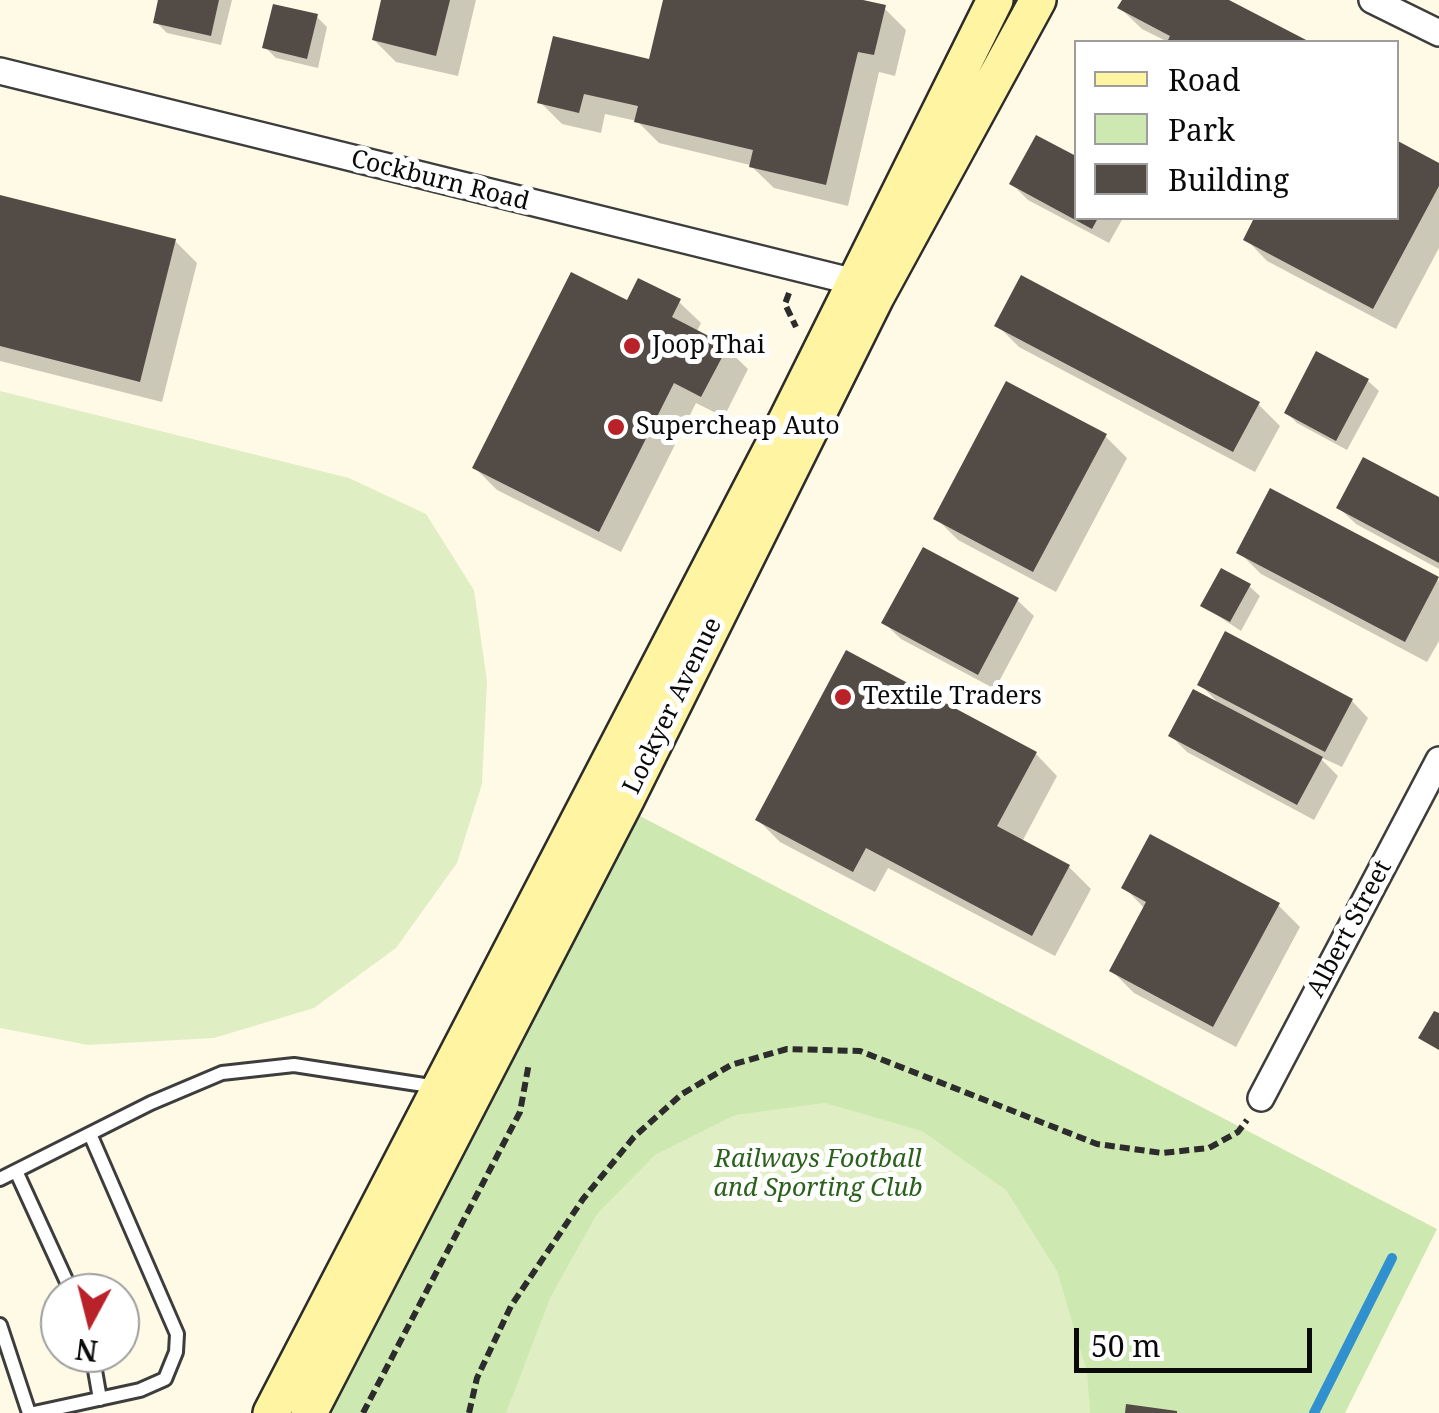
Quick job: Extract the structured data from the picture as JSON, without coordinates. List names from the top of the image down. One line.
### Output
{"streets":{"main road":["Lockyer Avenue"],"street":["Cockburn Road","Albert Street"]},"crossings":[["Cockburn Road","Lockyer Avenue"]],"parks":["Railways Football and Sporting Club"],"places":["Joop Thai","Supercheap Auto","Textile Traders"],"legend":["Road","Park","Building"],"scale_bar":"50 m","north":"bottom"}
